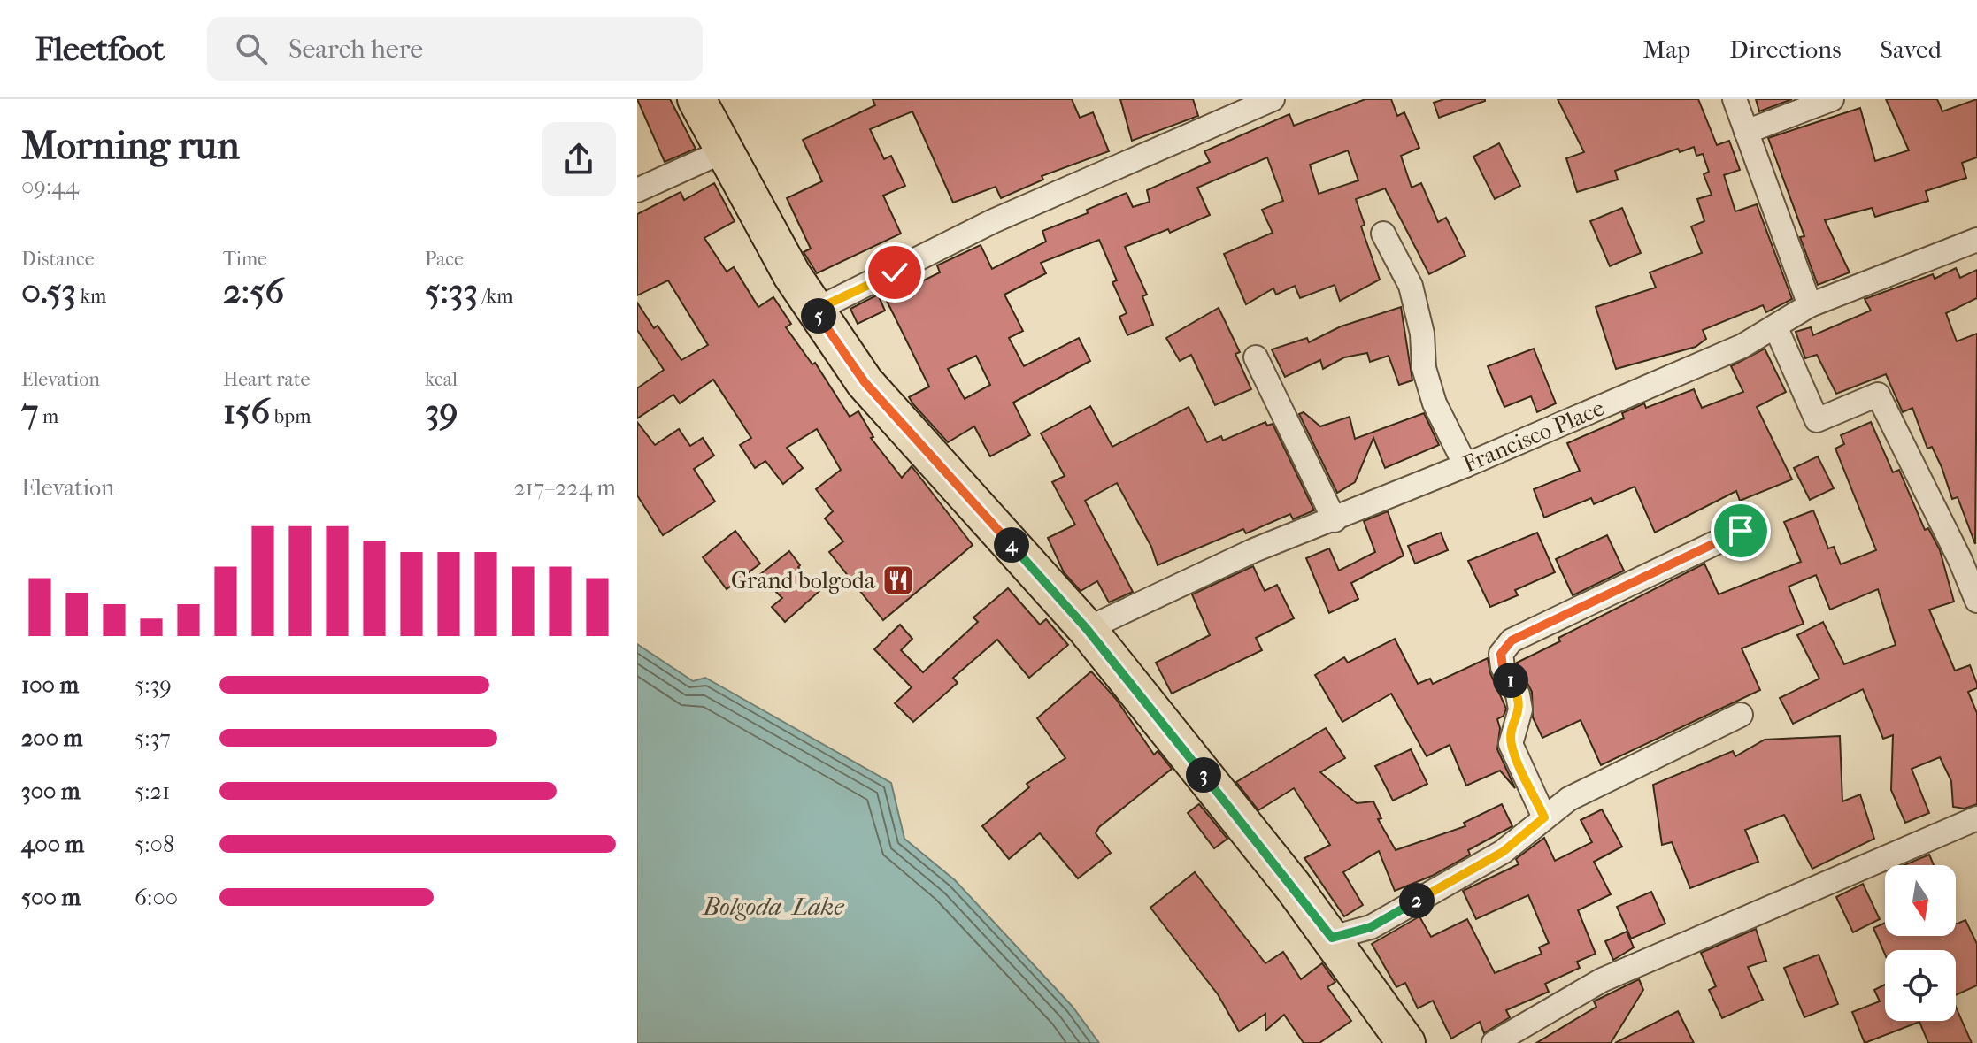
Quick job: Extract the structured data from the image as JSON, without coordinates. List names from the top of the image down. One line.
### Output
{"streets":{"street":["Francisco Place"]},"water":["Bolgoda_Lake"],"places":{"restaurant":["Grand bolgoda"]},"north":"bottom","page":{"header":"Fleetfoot","search":"Search here","nav":["Map","Directions","Saved"],"heading":["Morning run","09:44"],"stats":[["Distance","0.53 km"],["Time","2:56"],["Pace","5:33 /km"],["Elevation","7 m"],["Heart rate","156 bpm"],["kcal","39"]],"pins":["5","4","1","3","2"],"chart":["Elevation","217–224 m"],"list":[{"name":"100 m","note":"5:39"},{"name":"200 m","note":"5:37"},{"name":"300 m","note":"5:21"},{"name":"400 m","note":"5:08"},{"name":"500 m","note":"6:00"}]}}
